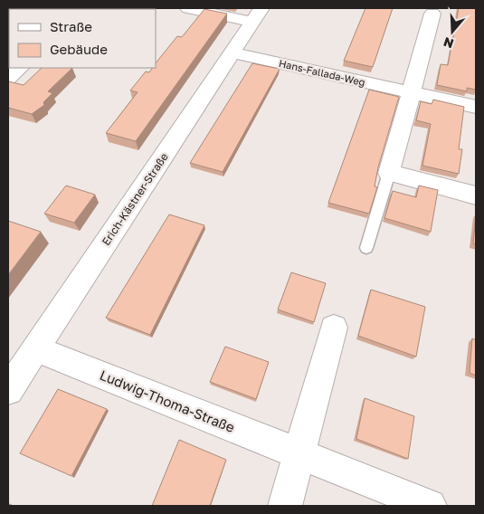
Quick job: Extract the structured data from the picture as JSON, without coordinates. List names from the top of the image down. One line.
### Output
{"streets":{"street":["Hans-Fallada-Weg","Erich-Kästner-Straße","Ludwig-Thoma-Straße"]},"crossings":[["Hans-Fallada-Weg","Erich-Kästner-Straße"],["Erich-Kästner-Straße","Ludwig-Thoma-Straße"]],"legend":["Straße","Gebäude"],"north":"bottom"}
